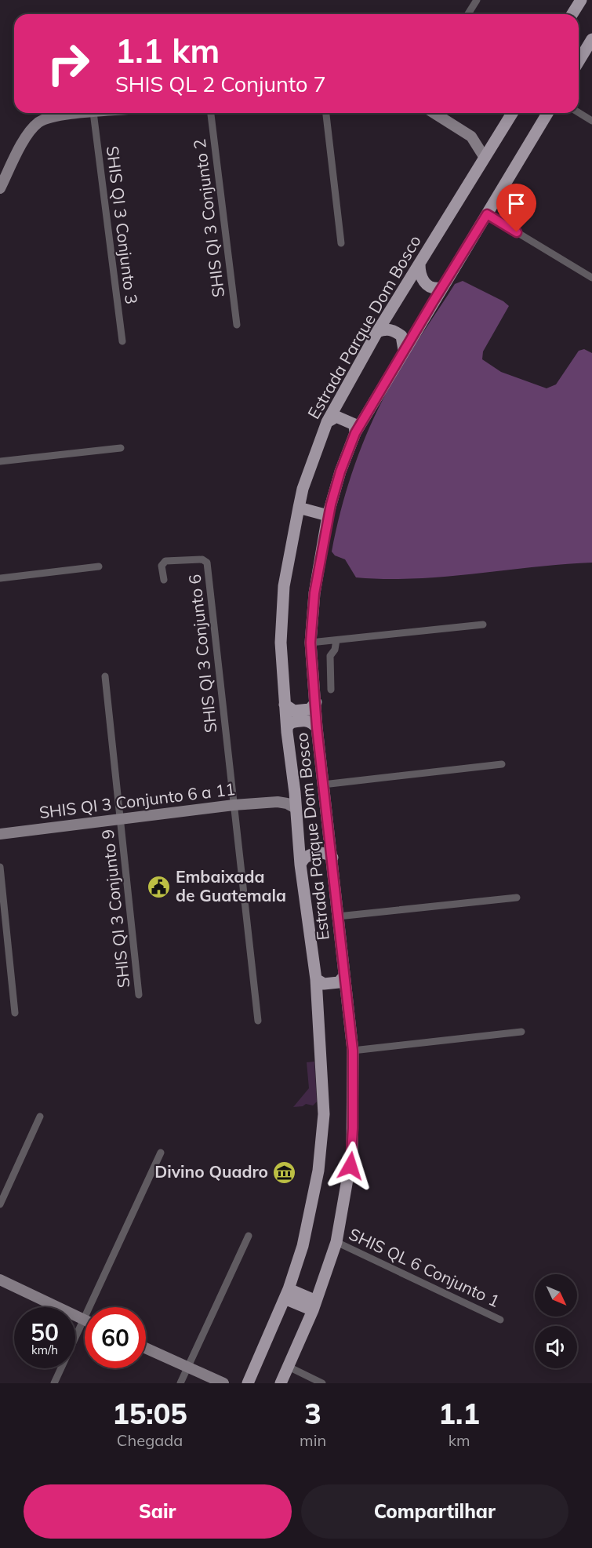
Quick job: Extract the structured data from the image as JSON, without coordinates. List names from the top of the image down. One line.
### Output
{"streets":{"main road":["Estrada Parque Dom Bosco"],"street":["SHIS QI 3 Conjunto 2","SHIS QI 3 Conjunto 3","SHIS QI 3 Conjunto 6","SHIS QI 3 Conjunto 6 a 11","SHIS QI 3 Conjunto 9","SHIS QL 6 Conjunto 1"]},"crossings":[["Estrada Parque Dom Bosco","SHIS QI 3 Conjunto 6 a 11"],["Estrada Parque Dom Bosco","SHIS QL 6 Conjunto 1"],["SHIS QI 3 Conjunto 6","SHIS QI 3 Conjunto 6 a 11"],["SHIS QI 3 Conjunto 6 a 11","SHIS QI 3 Conjunto 9"]],"places":{"public building":["Embaixada de Guatemala"],"museum":["Divino Quadro"]},"north":"bottom right","page":{"turn":["1.1 km","SHIS QL 2 Conjunto 7"],"speed":"50 km/h","limit":"60","eta":["15:05","Chegada","3","min","1.1","km"],"buttons":["Sair","Compartilhar"]}}
